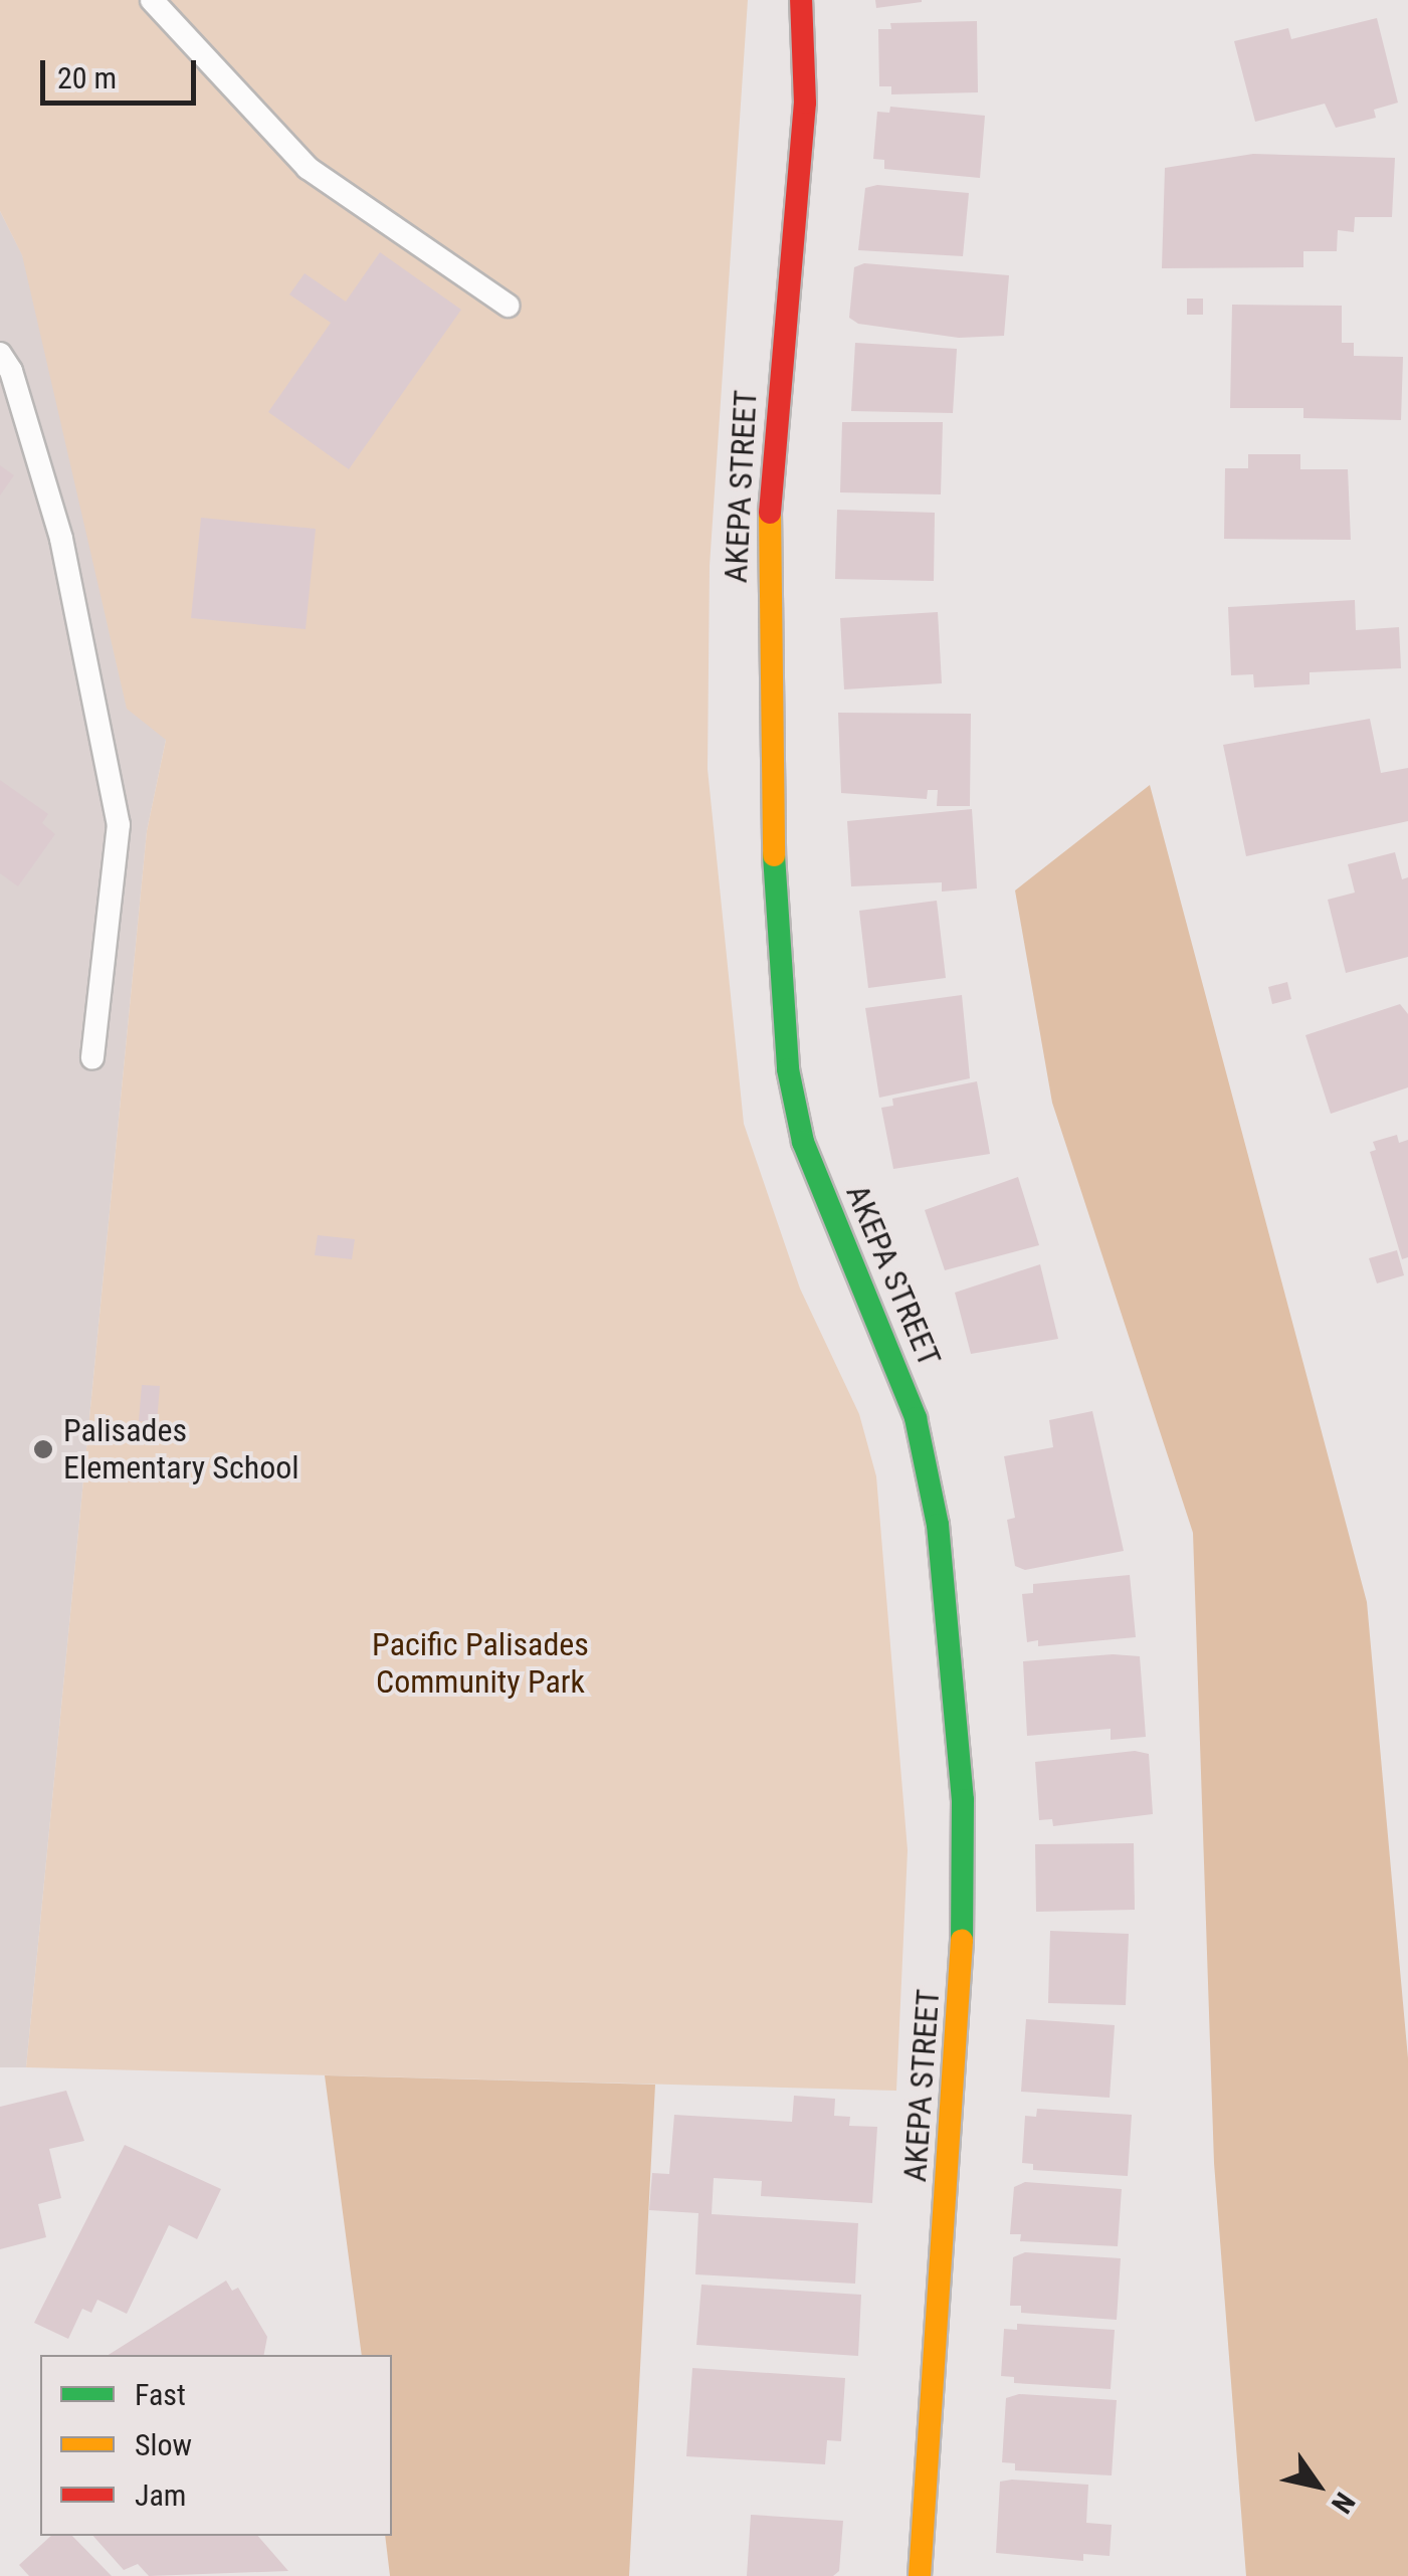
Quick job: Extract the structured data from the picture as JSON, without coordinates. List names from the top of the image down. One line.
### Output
{"streets":{"street":["AKEPA STREET"]},"parks":["Pacific Palisades Community Park"],"places":["Palisades Elementary School"],"legend":["Fast","Slow","Jam"],"scale_bar":"20 m","north":"bottom right"}
